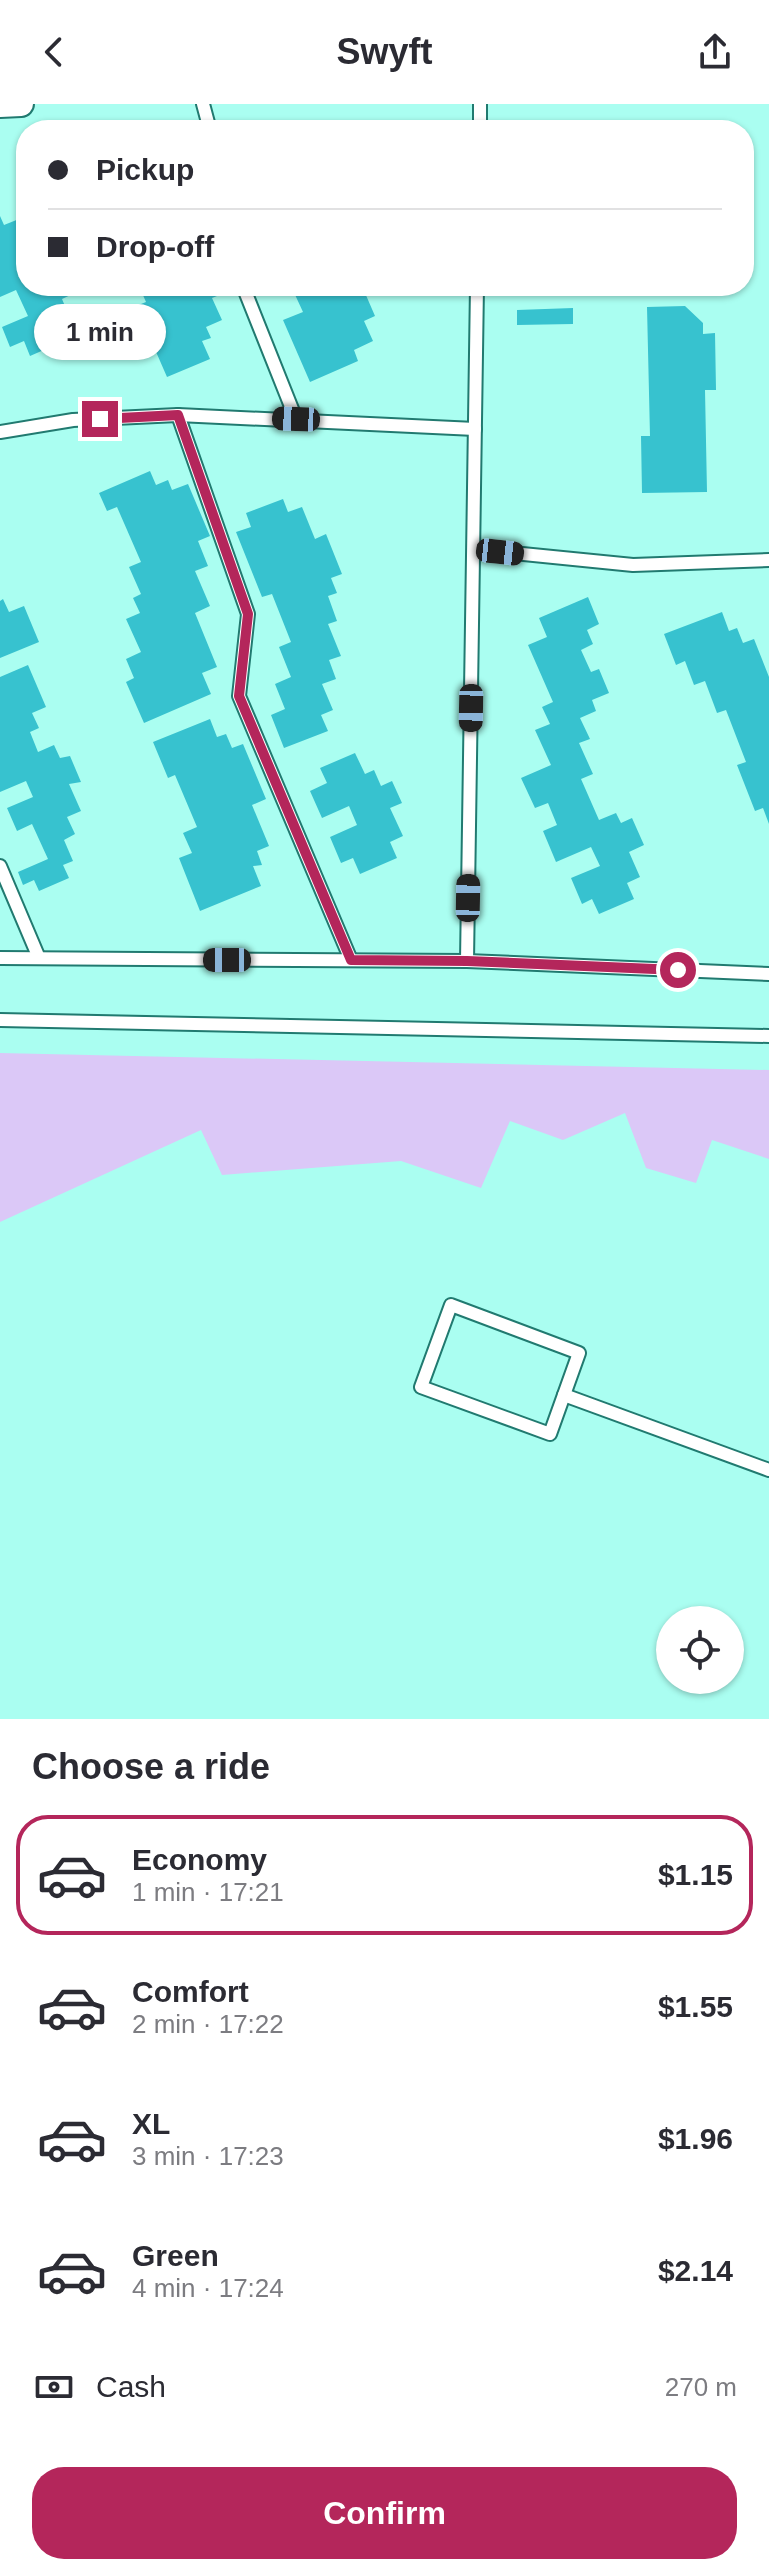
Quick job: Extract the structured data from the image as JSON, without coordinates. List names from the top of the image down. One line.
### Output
{"page":{"header":"Swyft","banner":["Pickup","Drop-off"],"bubble":"1 min","heading":"Choose a ride","list":[{"name":"Economy","note":"1 min · 17:21","value":"$1.15"},{"name":"Comfort","note":"2 min · 17:22","value":"$1.55"},{"name":"XL","note":"3 min · 17:23","value":"$1.96"},{"name":"Green","note":"4 min · 17:24","value":"$2.14"}],"pay":["Cash","270 m"],"buttons":"Confirm"}}
